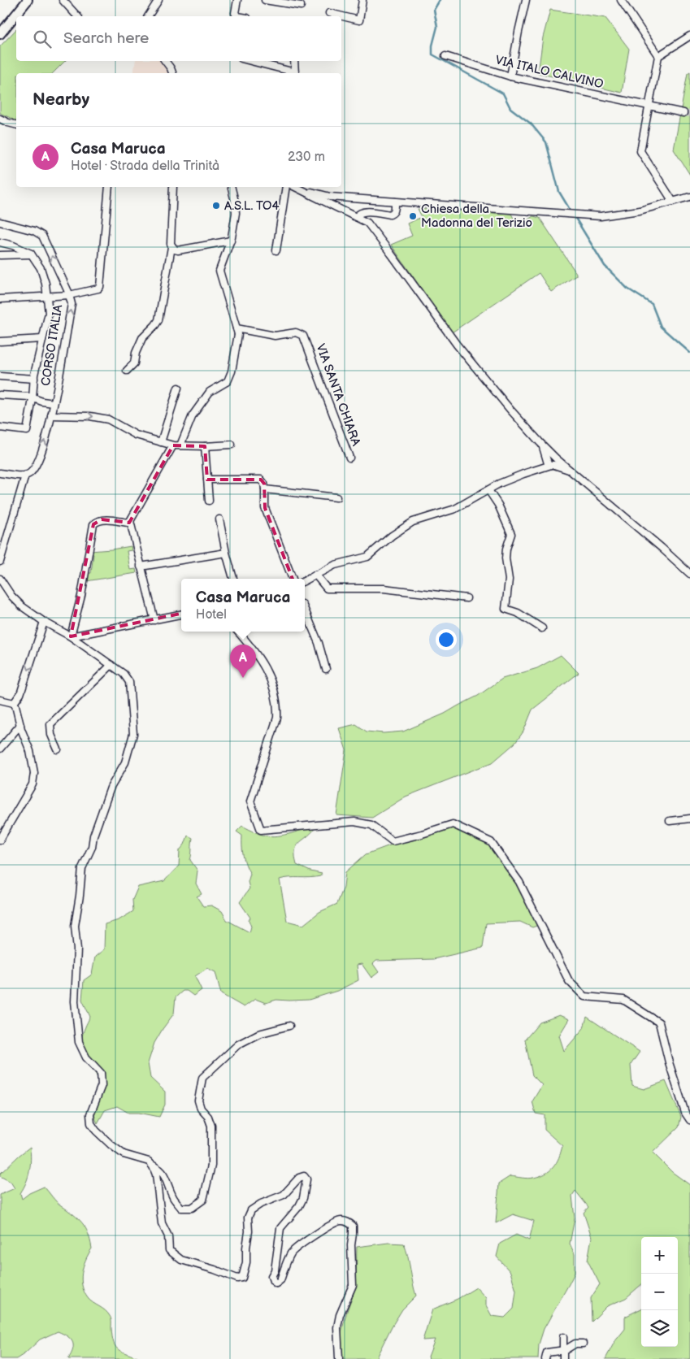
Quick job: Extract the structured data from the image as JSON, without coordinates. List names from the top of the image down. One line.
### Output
{"streets":{"street":["VIA ITALO CALVINO","CORSO ITALIA","VIA SANTA CHIARA"]},"places":["A.S.L. TO4","Chiesa della Madonna del Terizio"],"page":{"search":"Search here","heading":"Nearby","list":[{"mark":"A","name":"Casa Maruca","note":"Hotel · Strada della Trinità","value":"230 m"}],"popup":["Casa Maruca","Hotel"],"pins":"A","map_buttons":["+","−"]}}
